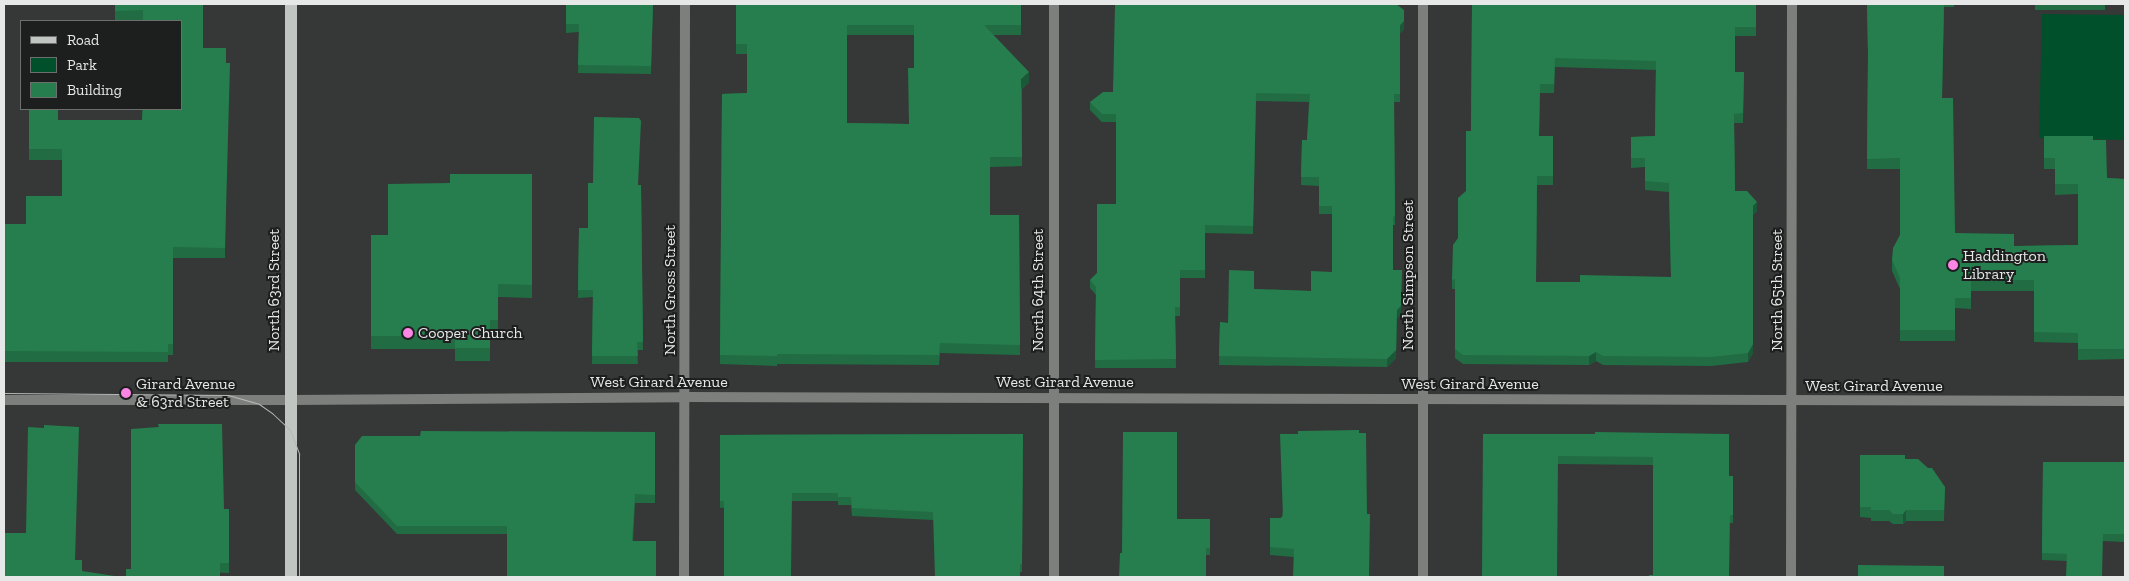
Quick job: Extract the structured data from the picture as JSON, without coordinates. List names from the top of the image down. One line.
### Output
{"streets":{"main road":["North 63rd Street"],"street":["North Simpson Street","North Gross Street","North 64th Street","North 65th Street","West Girard Avenue"]},"crossings":[["North Simpson Street","West Girard Avenue"],["North 63rd Street","West Girard Avenue"],["North Gross Street","West Girard Avenue"],["North 64th Street","West Girard Avenue"],["North 65th Street","West Girard Avenue"]],"places":["Haddington Library","Cooper Church","Girard Avenue & 63rd Street"],"legend":["Road","Park","Building"]}
